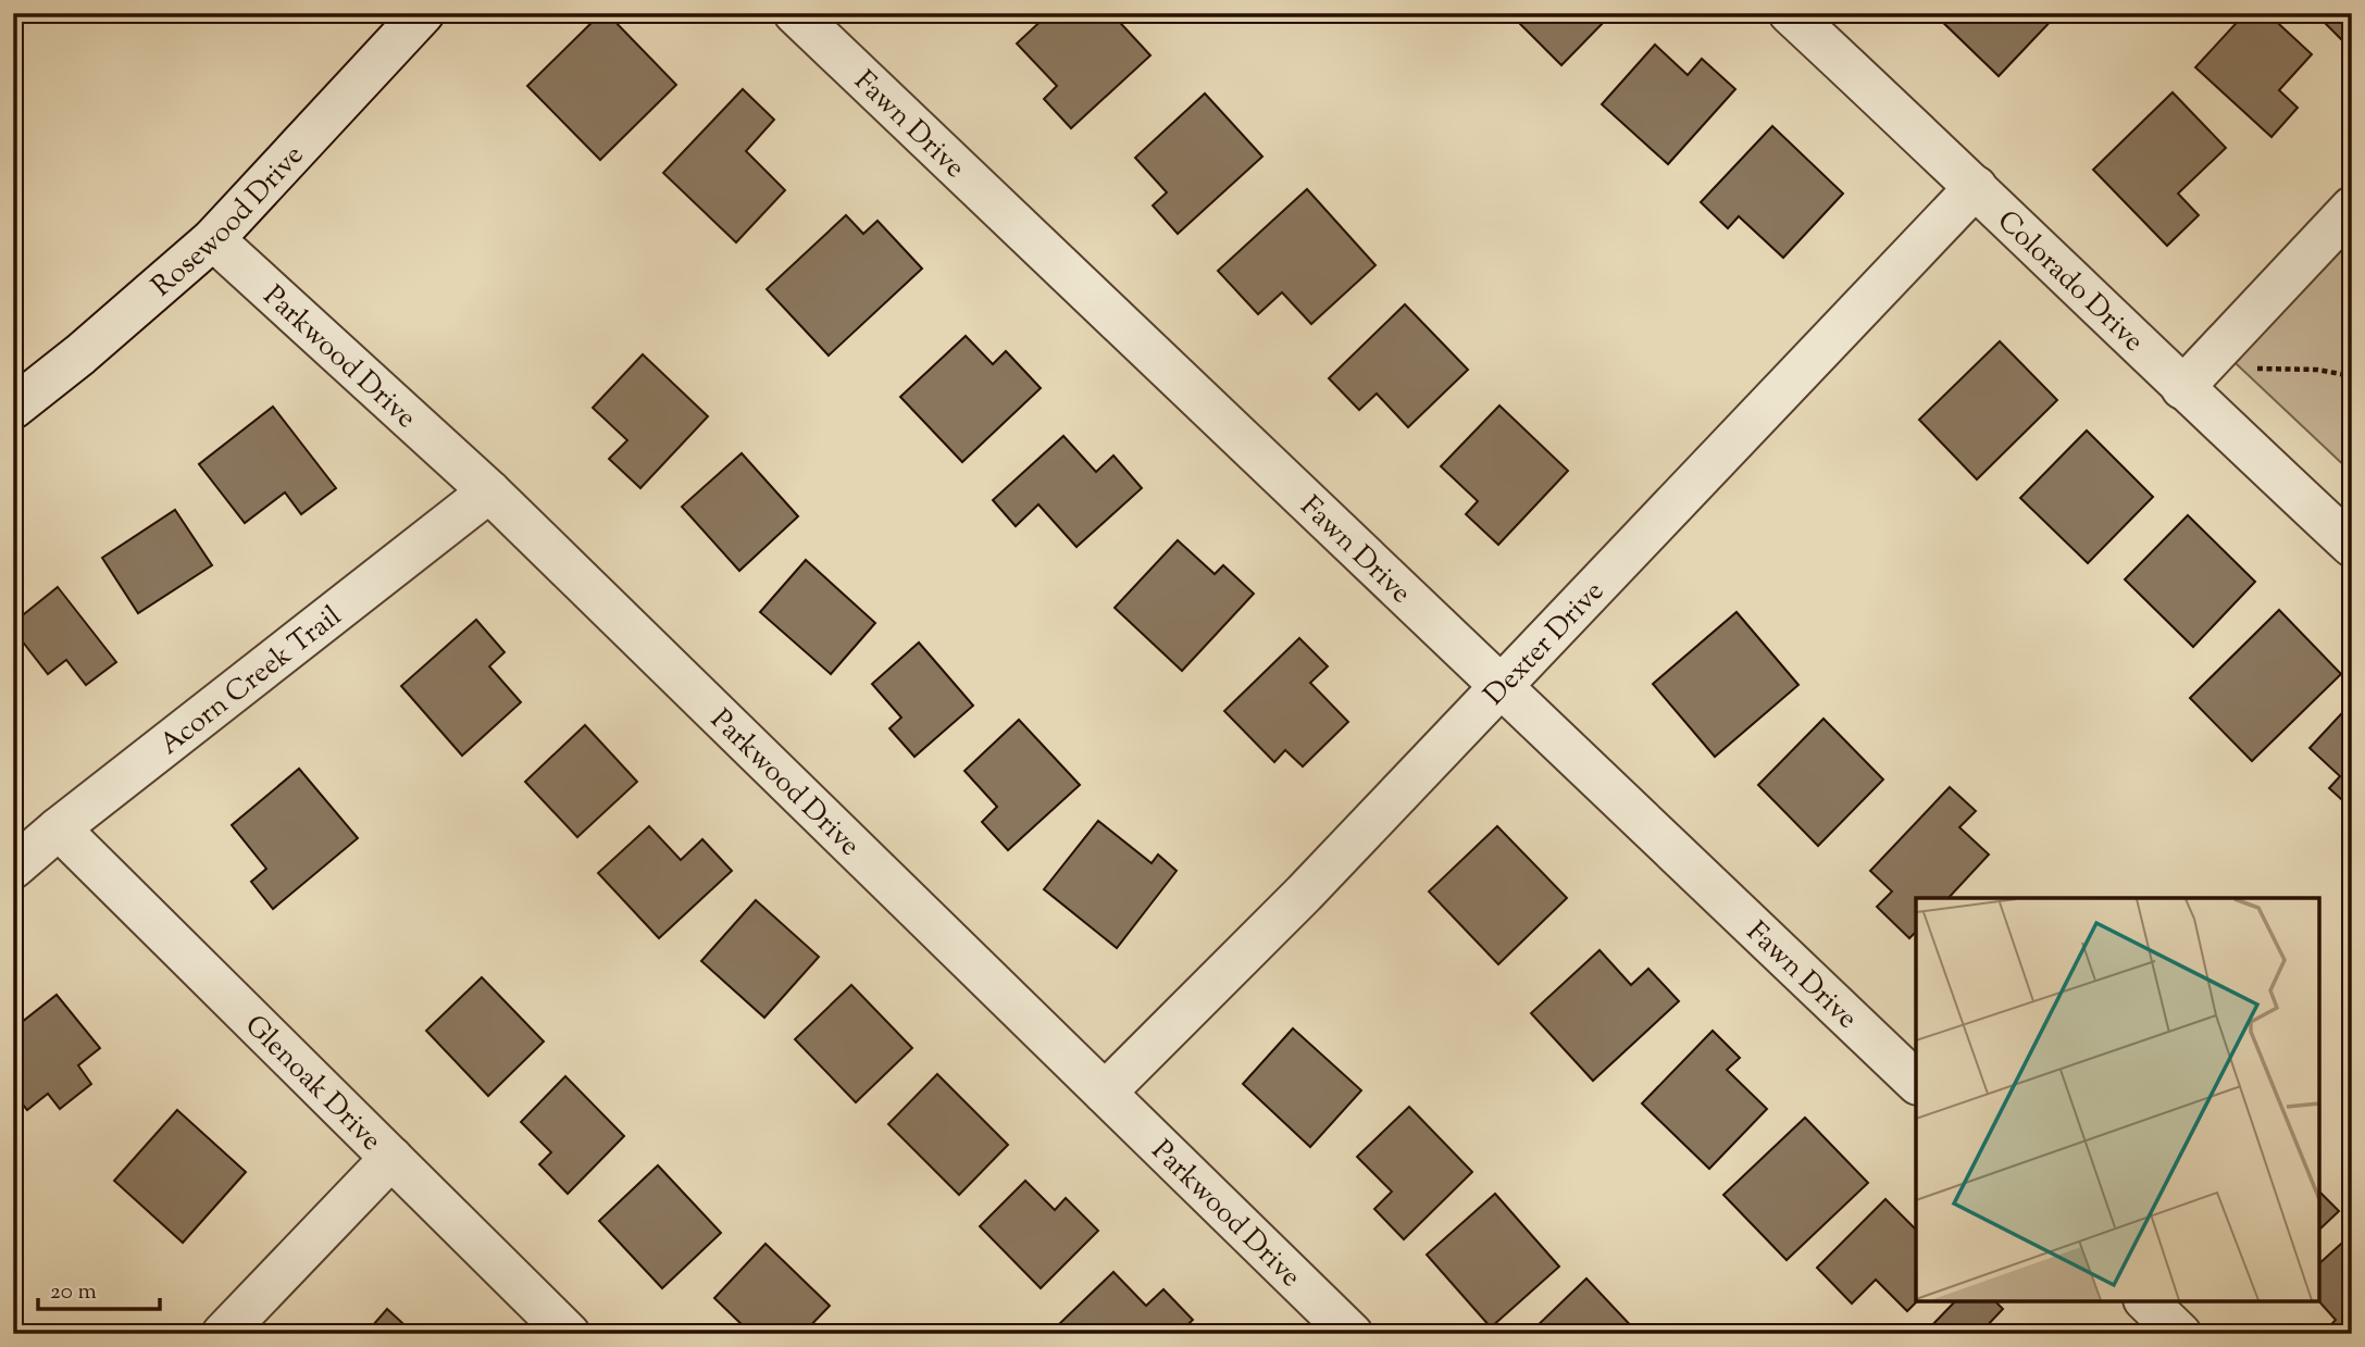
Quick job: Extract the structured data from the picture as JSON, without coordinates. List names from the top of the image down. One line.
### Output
{"streets":{"street":["Fawn Drive","Rosewood Drive","Colorado Drive","Parkwood Drive","Dexter Drive","Acorn Creek Trail","Glenoak Drive"]},"crossings":[["Fawn Drive","Dexter Drive"],["Rosewood Drive","Parkwood Drive"],["Colorado Drive","Dexter Drive"],["Parkwood Drive","Dexter Drive"],["Parkwood Drive","Acorn Creek Trail"],["Acorn Creek Trail","Glenoak Drive"]],"scale_bar":"20 m"}
